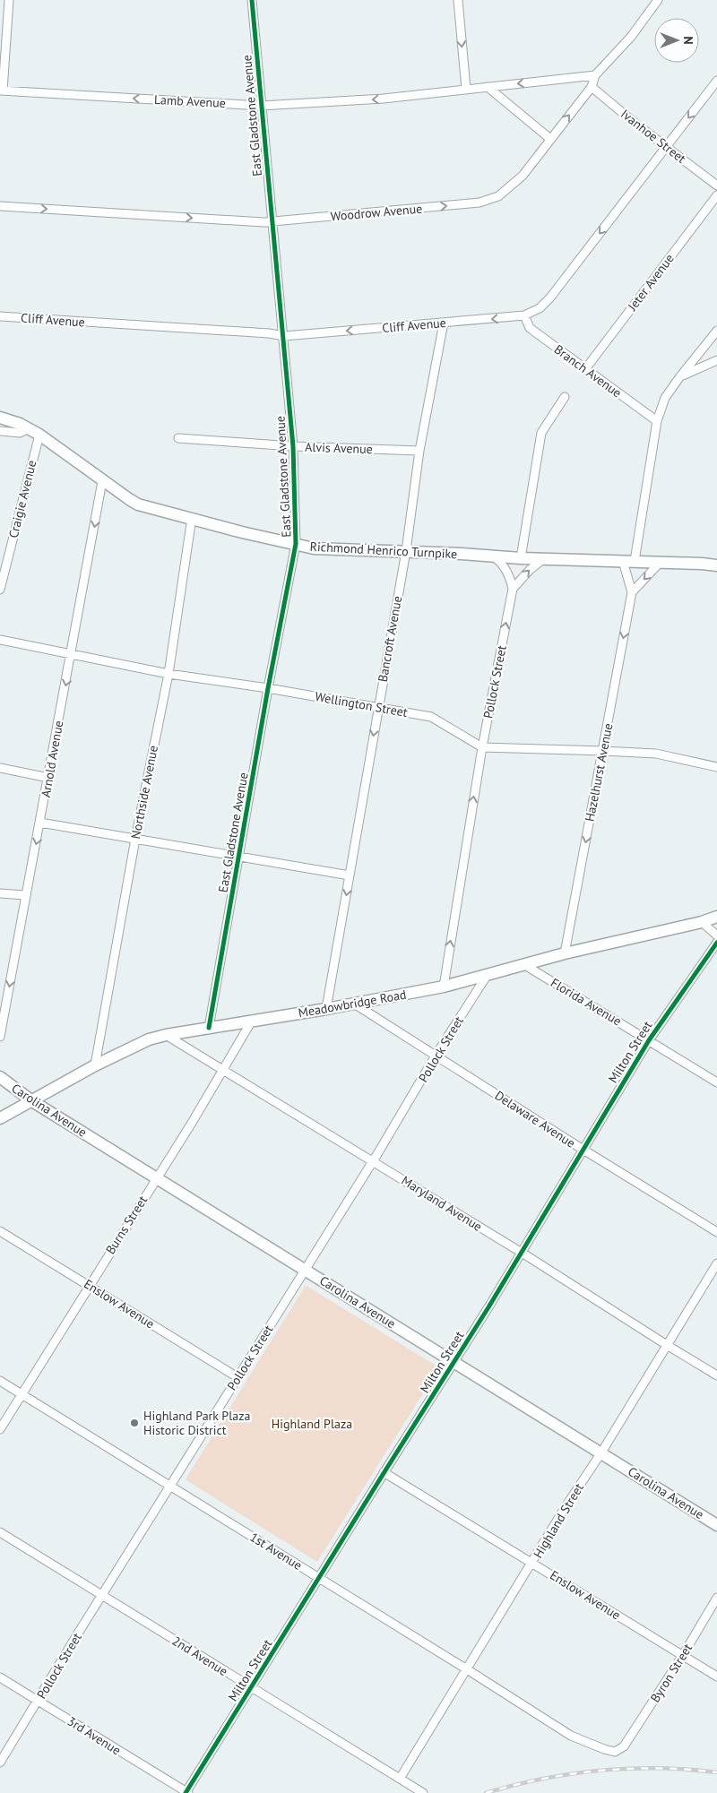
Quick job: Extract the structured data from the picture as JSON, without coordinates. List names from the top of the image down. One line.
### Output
{"streets":{"street":["Lamb Avenue","East Gladstone Avenue","Ivanhoe Street","Woodrow Avenue","Jeter Avenue","Cliff Avenue","Branch Avenue","Alvis Avenue","Craigie Avenue","Richmond Henrico Turnpike","Bancroft Avenue","Pollock Street","Wellington Street","Arnold Avenue","Hazelhurst Avenue","Northside Avenue","Florida Avenue","Meadowbridge Road","Milton Street","Carolina Avenue","Delaware Avenue","Maryland Avenue","Burns Street","Enslow Avenue","Highland Street","1st Avenue","2nd Avenue","Byron Street","3rd Avenue"]},"crossings":[["Lamb Avenue","East Gladstone Avenue"],["Lamb Avenue","Woodrow Avenue"],["East Gladstone Avenue","Woodrow Avenue"],["East Gladstone Avenue","Cliff Avenue"],["East Gladstone Avenue","Alvis Avenue"],["East Gladstone Avenue","Richmond Henrico Turnpike"],["East Gladstone Avenue","Wellington Street"],["East Gladstone Avenue","Meadowbridge Road"],["Ivanhoe Street","Woodrow Avenue"],["Ivanhoe Street","Cliff Avenue"],["Jeter Avenue","Branch Avenue"],["Cliff Avenue","Branch Avenue"],["Cliff Avenue","Bancroft Avenue"],["Branch Avenue","Hazelhurst Avenue"],["Alvis Avenue","Bancroft Avenue"],["Craigie Avenue","Richmond Henrico Turnpike"],["Richmond Henrico Turnpike","Bancroft Avenue"],["Richmond Henrico Turnpike","Pollock Street"],["Richmond Henrico Turnpike","Arnold Avenue"],["Richmond Henrico Turnpike","Hazelhurst Avenue"],["Richmond Henrico Turnpike","Northside Avenue"],["Bancroft Avenue","Wellington Street"],["Bancroft Avenue","Meadowbridge Road"],["Pollock Street","Wellington Street"],["Pollock Street","Meadowbridge Road"],["Pollock Street","Carolina Avenue"],["Pollock Street","Delaware Avenue"],["Pollock Street","Maryland Avenue"],["Pollock Street","Enslow Avenue"],["Pollock Street","1st Avenue"],["Pollock Street","2nd Avenue"],["Pollock Street","3rd Avenue"],["Wellington Street","Arnold Avenue"],["Wellington Street","Hazelhurst Avenue"],["Wellington Street","Northside Avenue"],["Hazelhurst Avenue","Meadowbridge Road"],["Northside Avenue","Meadowbridge Road"],["Florida Avenue","Meadowbridge Road"],["Florida Avenue","Milton Street"],["Meadowbridge Road","Carolina Avenue"],["Meadowbridge Road","Delaware Avenue"],["Meadowbridge Road","Maryland Avenue"],["Meadowbridge Road","Burns Street"],["Milton Street","Carolina Avenue"],["Milton Street","Delaware Avenue"],["Milton Street","Maryland Avenue"],["Milton Street","Enslow Avenue"],["Milton Street","1st Avenue"],["Milton Street","2nd Avenue"],["Milton Street","3rd Avenue"],["Carolina Avenue","Burns Street"],["Carolina Avenue","Highland Street"],["Maryland Avenue","Burns Street"],["Maryland Avenue","Highland Street"],["Burns Street","Enslow Avenue"],["Burns Street","1st Avenue"],["Enslow Avenue","Highland Street"],["Enslow Avenue","Byron Street"],["Highland Street","1st Avenue"],["Highland Street","2nd Avenue"],["1st Avenue","Byron Street"]],"one_way":["Lamb Avenue","Woodrow Avenue","Cliff Avenue","Bancroft Avenue","Arnold Avenue","Hazelhurst Avenue"],"parks":["Highland Plaza"],"places":["Highland Park Plaza Historic District"],"north":"right"}
